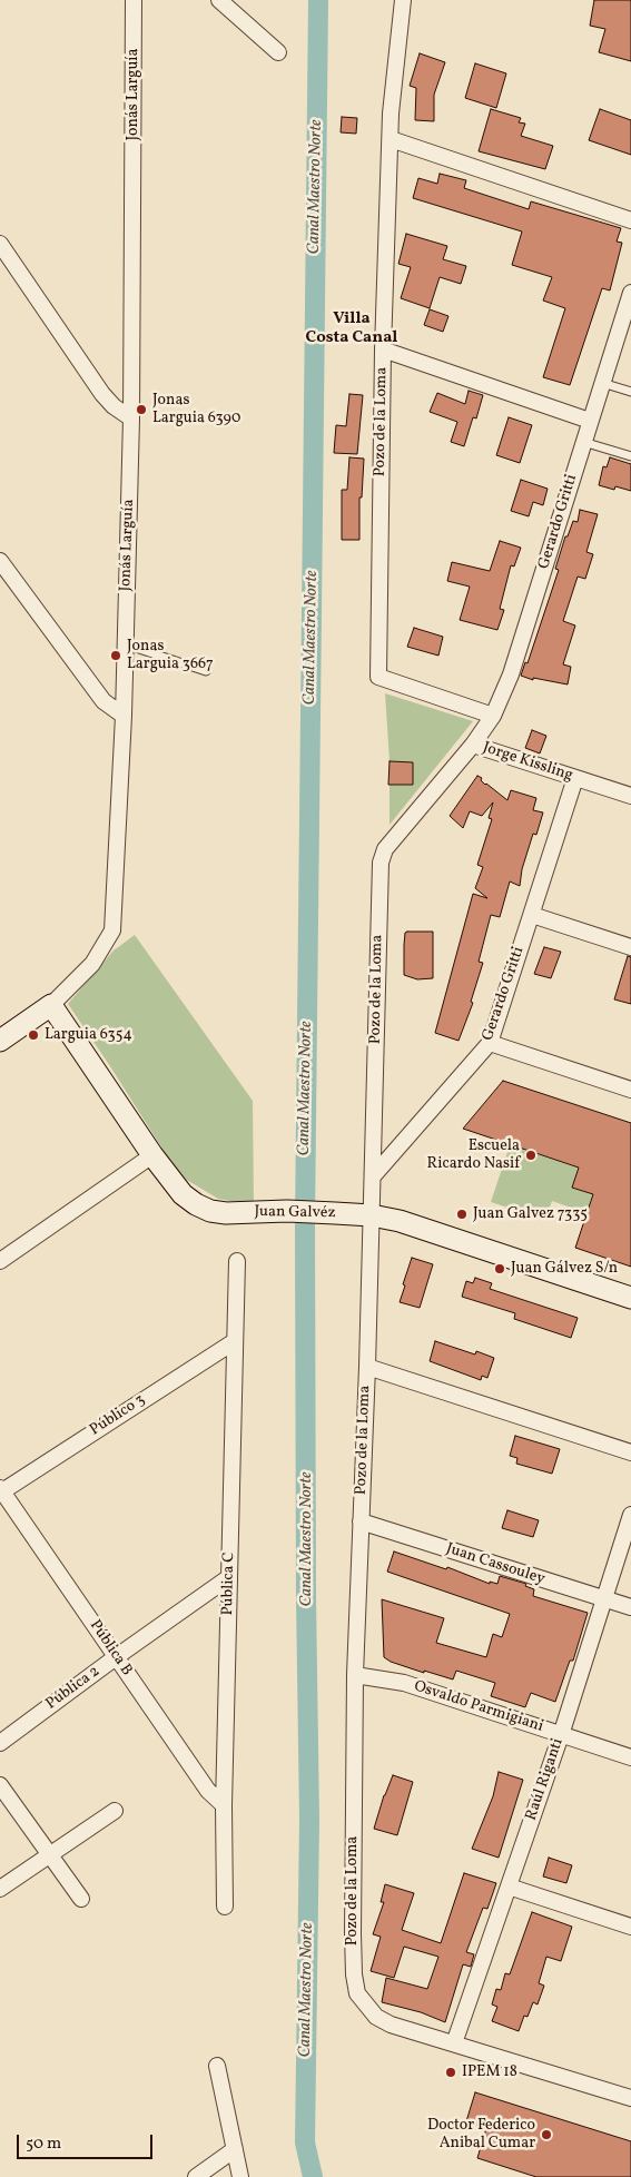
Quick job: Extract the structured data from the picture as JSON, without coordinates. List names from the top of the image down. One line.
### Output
{"streets":{"main road":["Jonás Larguía","Juan Galvéz"],"street":["Pozo de la Loma","Gerardo Gritti","Jorge Kissling","Público 3","Juan Cassouley","Pública C","Pública B","Pública 2","Osvaldo Parmigiani","Raúl Riganti"]},"crossings":[["Jonás Larguía","Juan Galvéz"],["Pozo de la Loma","Gerardo Gritti"],["Pozo de la Loma","Jorge Kissling"],["Pozo de la Loma","Juan Galvéz"],["Pozo de la Loma","Juan Cassouley"],["Pozo de la Loma","Osvaldo Parmigiani"],["Pozo de la Loma","Raúl Riganti"],["Gerardo Gritti","Jorge Kissling"],["Público 3","Pública C"],["Público 3","Pública B"],["Juan Cassouley","Raúl Riganti"],["Pública C","Pública B"],["Pública C","Pública 2"],["Pública B","Pública 2"],["Osvaldo Parmigiani","Raúl Riganti"]],"districts":["Villa Costa Canal"],"water":["Canal Maestro Norte"],"places":["Jonas Larguia 6390","Jonas Larguia 3667","Larguia 6354","Escuela Ricardo Nasif","Juan Galvez 7335","Juan Gálvez S/n","IPEM 18","Doctor Federico Anibal Cumar"],"scale_bar":"50 m"}
